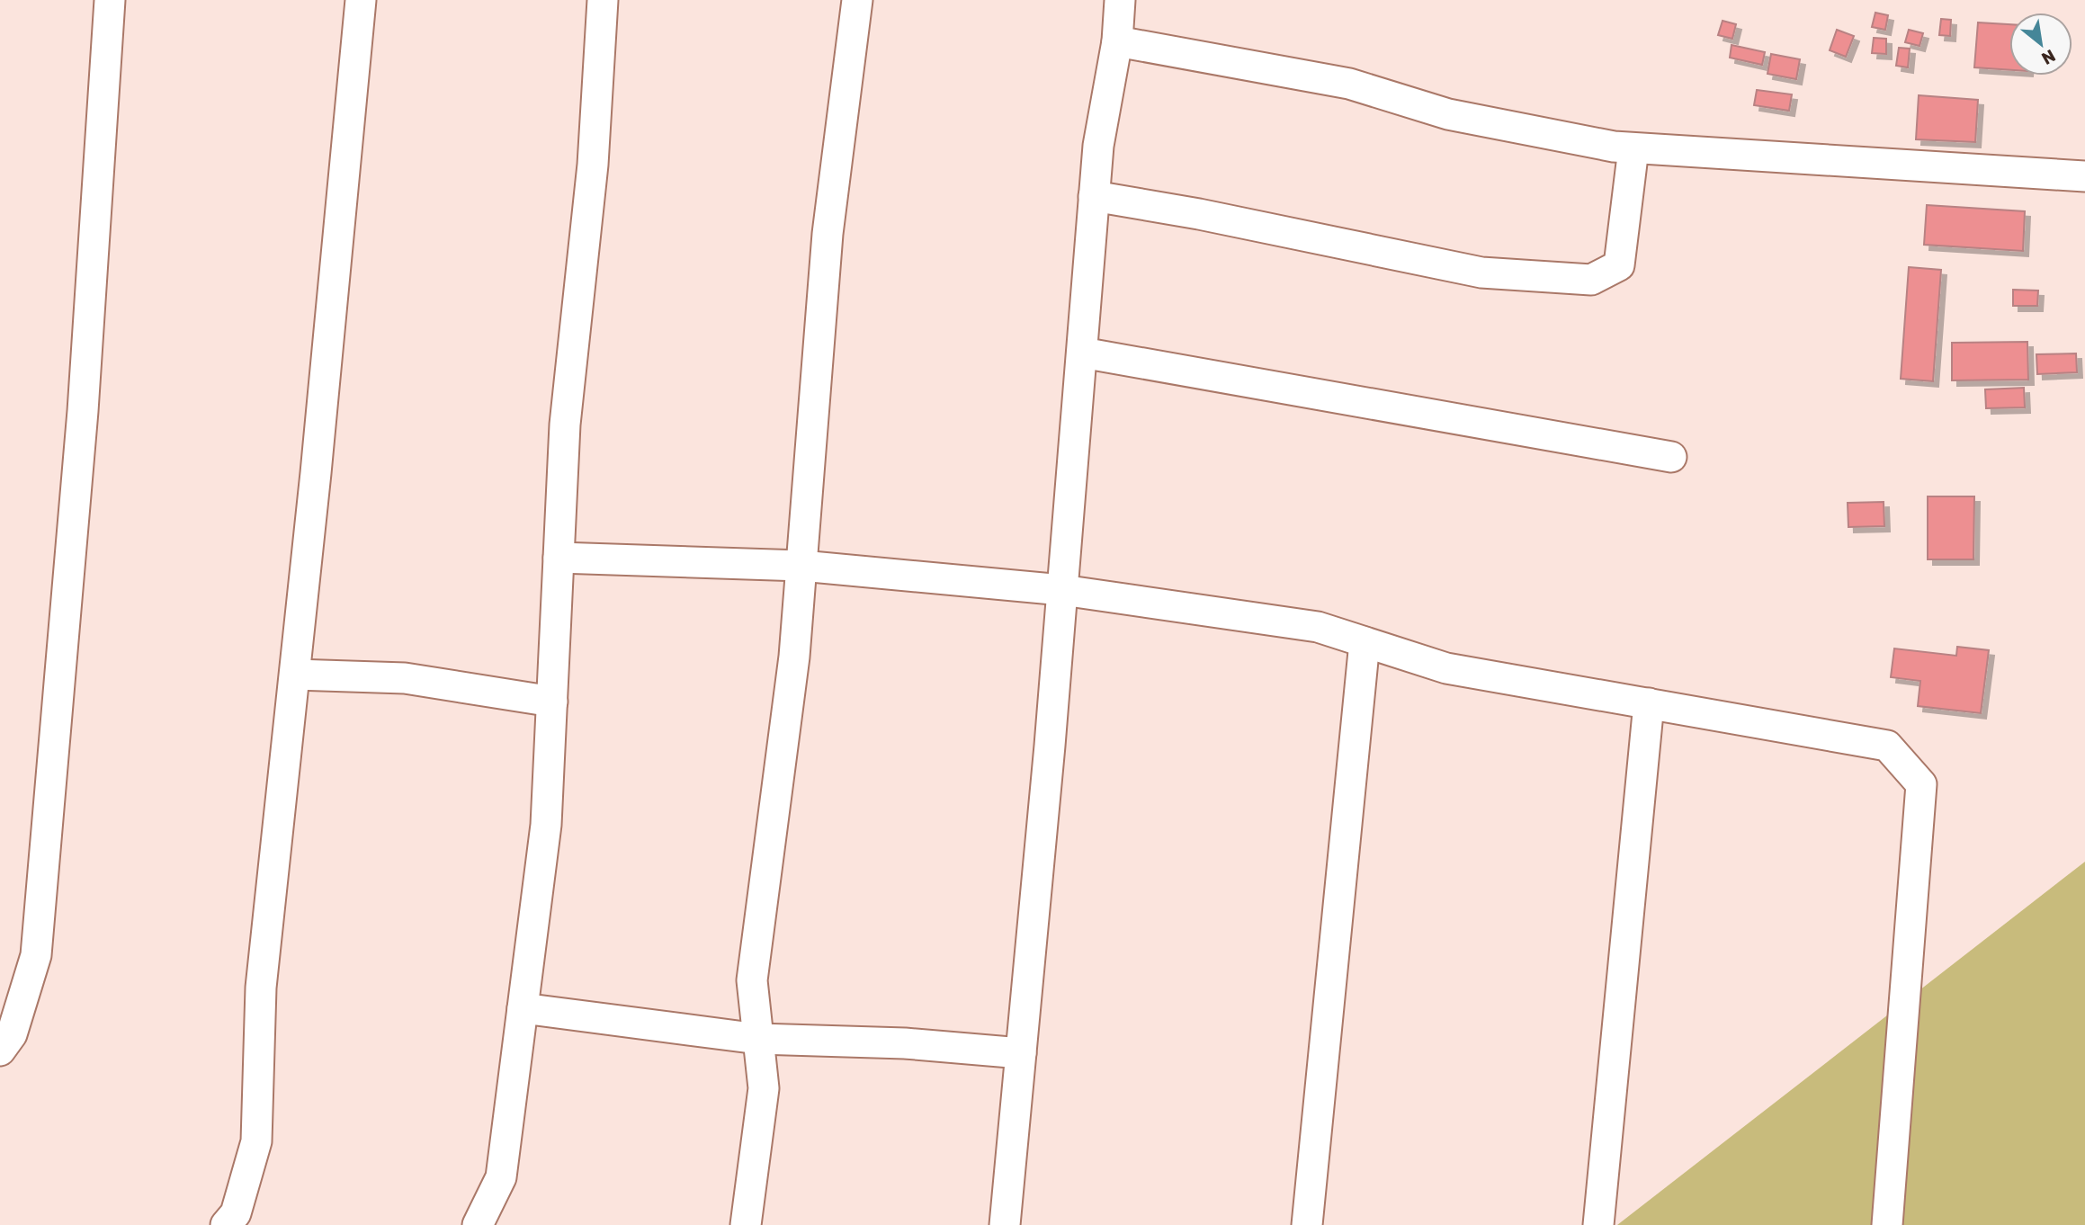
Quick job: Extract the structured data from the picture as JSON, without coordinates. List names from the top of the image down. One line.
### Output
{"north":"bottom right"}
